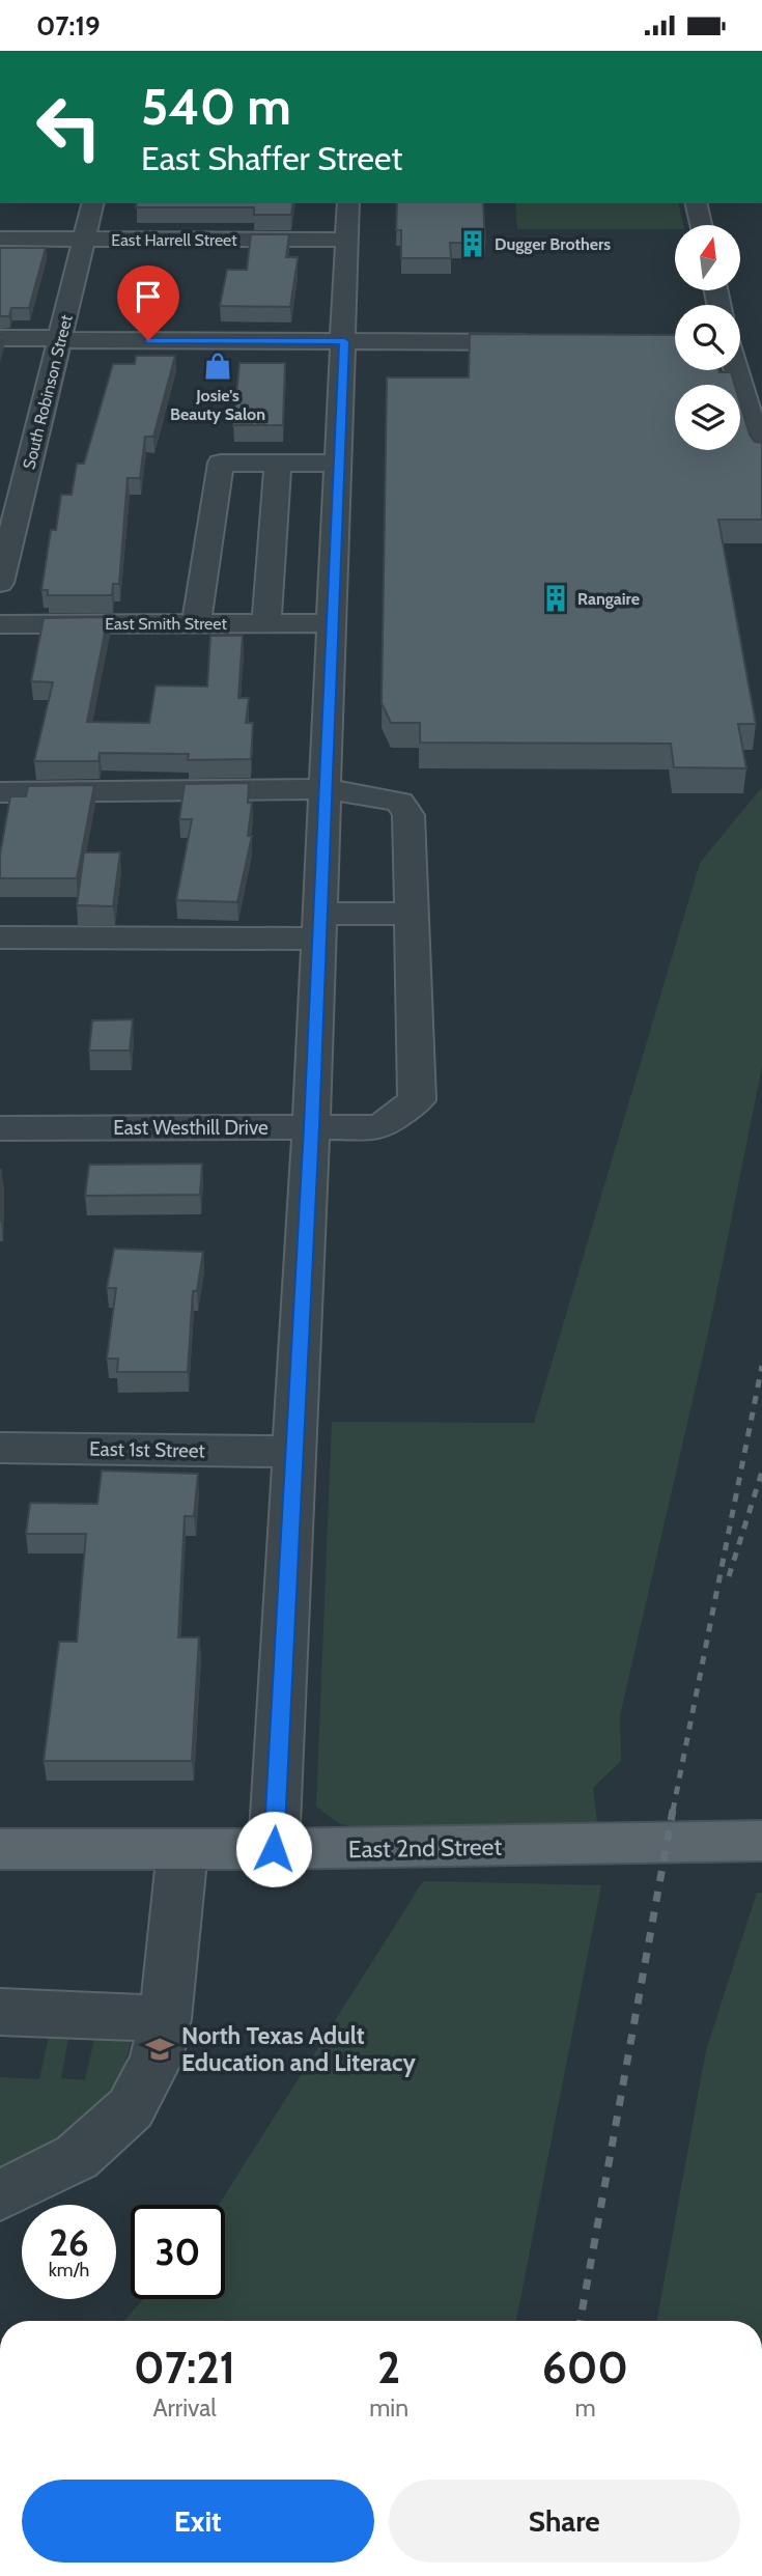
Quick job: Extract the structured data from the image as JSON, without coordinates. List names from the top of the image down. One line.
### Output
{"streets":{"main road":["East 2nd Street"],"street":["East Harrell Street","South Robinson Street","East Smith Street","East Westhill Drive","East 1st Street"]},"crossings":[["East Harrell Street","South Robinson Street"]],"places":{"building":["Dugger Brothers","Rangaire"],"shop":["Josie's Beauty Salon"],"school or university":["North Texas Adult Education and Literacy"]},"north":"top","page":{"status":"07:19","turn":["540 m","East Shaffer Street"],"speed":"26 km/h","limit":"30","eta":["07:21","Arrival","2","min","600","m"],"buttons":["Exit","Share"]}}
